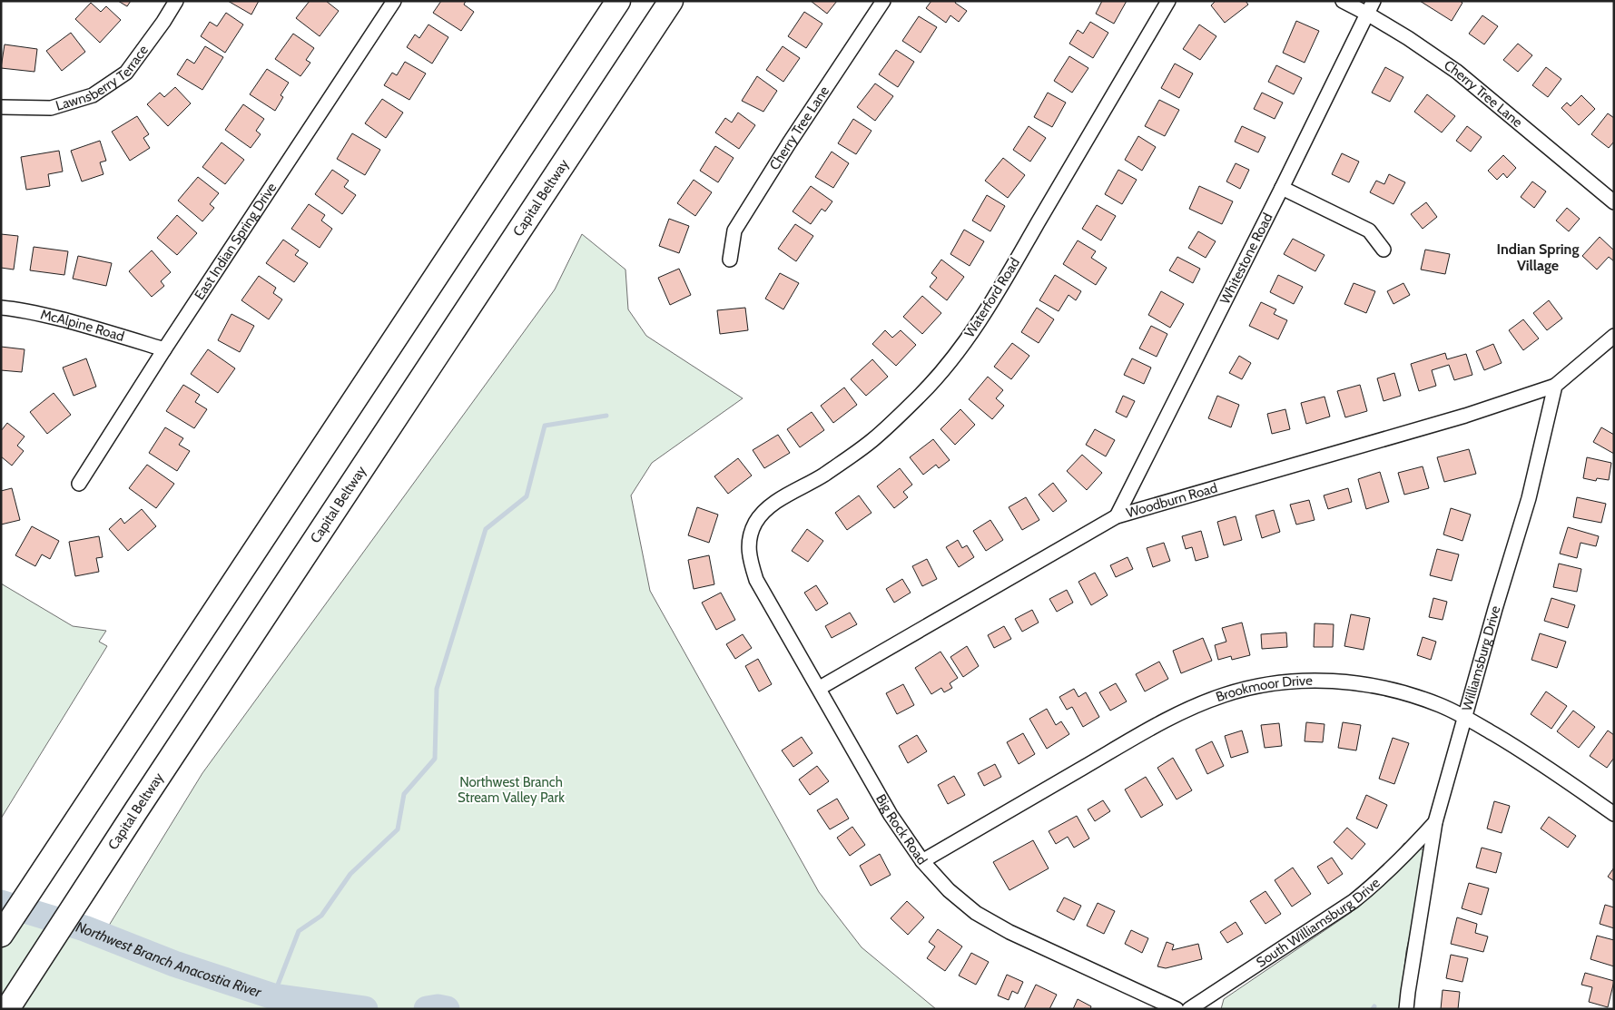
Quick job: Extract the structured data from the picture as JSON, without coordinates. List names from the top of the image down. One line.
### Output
{"streets":{"highway":["Capital Beltway"],"street":["Lawnsberry Terrace","Cherry Tree Lane","East Indian Spring Drive","Whitestone Road","Waterford Road","McAlpine Road","Woodburn Road","Williamsburg Drive","Brookmoor Drive","Big Rock Road","South Williamsburg Drive"]},"crossings":[["Cherry Tree Lane","Whitestone Road"],["East Indian Spring Drive","McAlpine Road"],["Whitestone Road","Woodburn Road"],["Waterford Road","Big Rock Road"],["Woodburn Road","Williamsburg Drive"],["Woodburn Road","Big Rock Road"],["Williamsburg Drive","Brookmoor Drive"],["Williamsburg Drive","South Williamsburg Drive"],["Brookmoor Drive","Big Rock Road"]],"districts":["Indian Spring Village"],"water":["Northwest Branch Anacostia River"],"parks":["Northwest Branch Stream Valley Park"]}
